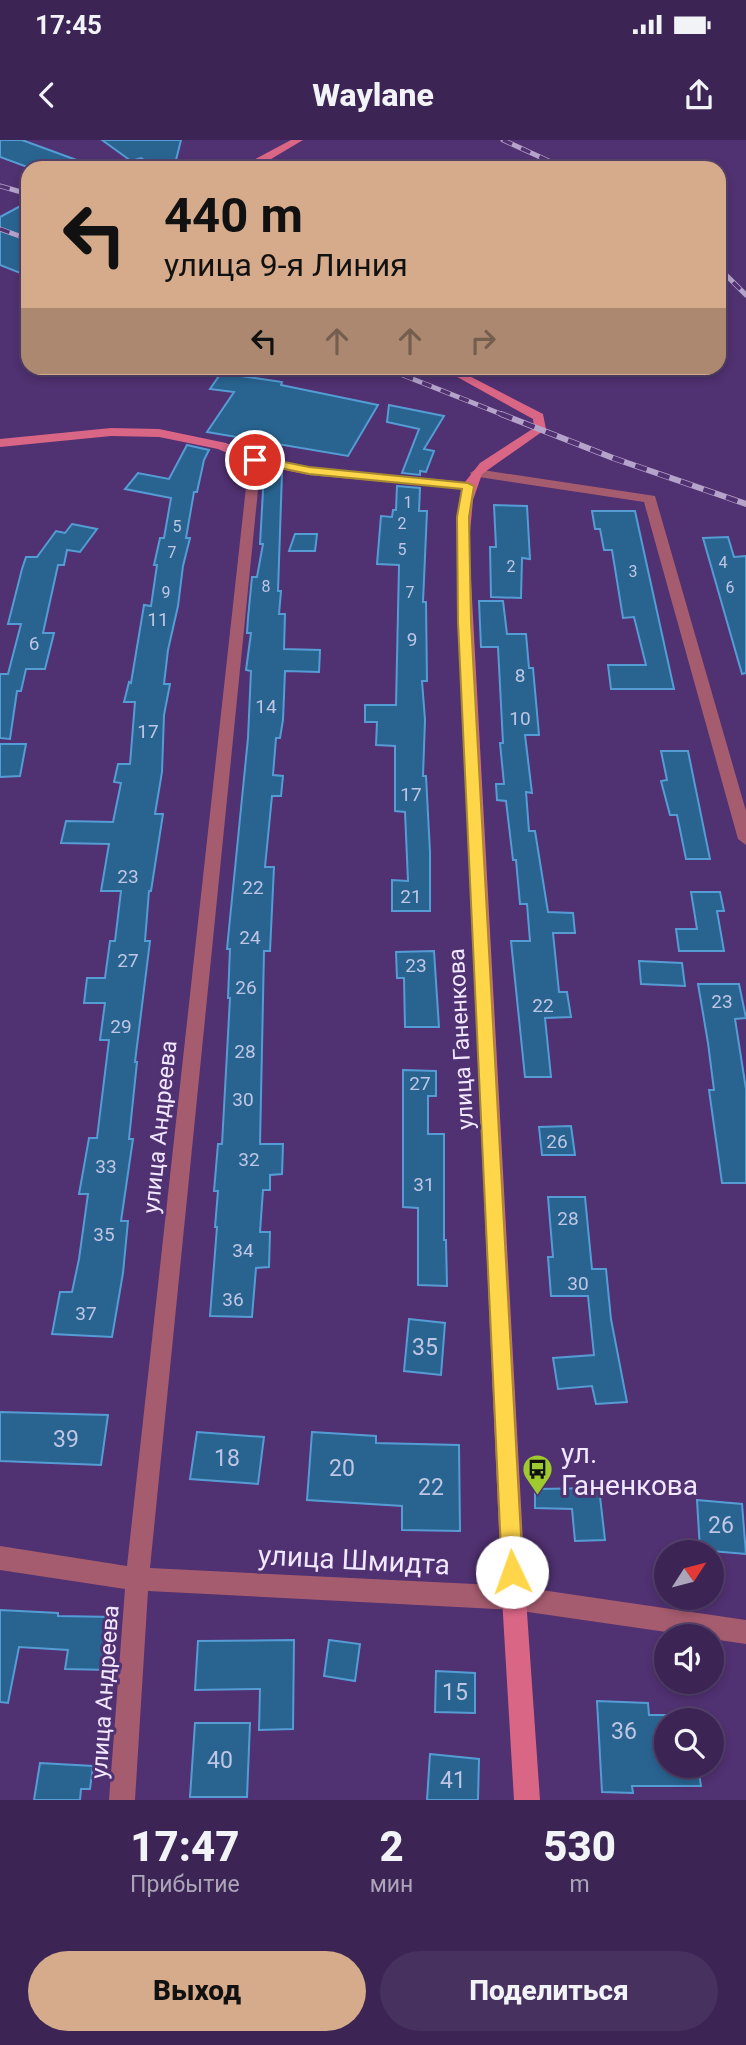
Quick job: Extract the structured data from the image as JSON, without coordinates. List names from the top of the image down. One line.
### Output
{"streets":{"street":["улица Ганенкова","улица Андреева","улица Шмидта"]},"crossings":[["улица Ганенкова","улица Шмидта"],["улица Андреева","улица Шмидта"]],"places":{"bus stop":["ул. Ганенкова"]},"house_numbers":["1","2","5","5","7","4","2","3","8","6","9","7","11","9","6","8","14","10","17","17","23","22","21","24","27","23","26","23","22","29","28","27","30","26","32","33","31","28","35","34","30","36","37","35","39","18","20","22","26","15","36","40","41"],"north":"top right","page":{"status":"17:45","header":"Waylane","turn":["440 m","улица 9-я Линия"],"eta":["17:47","Прибытие","2","мин","530","m"],"buttons":["Выход","Поделиться"]}}
